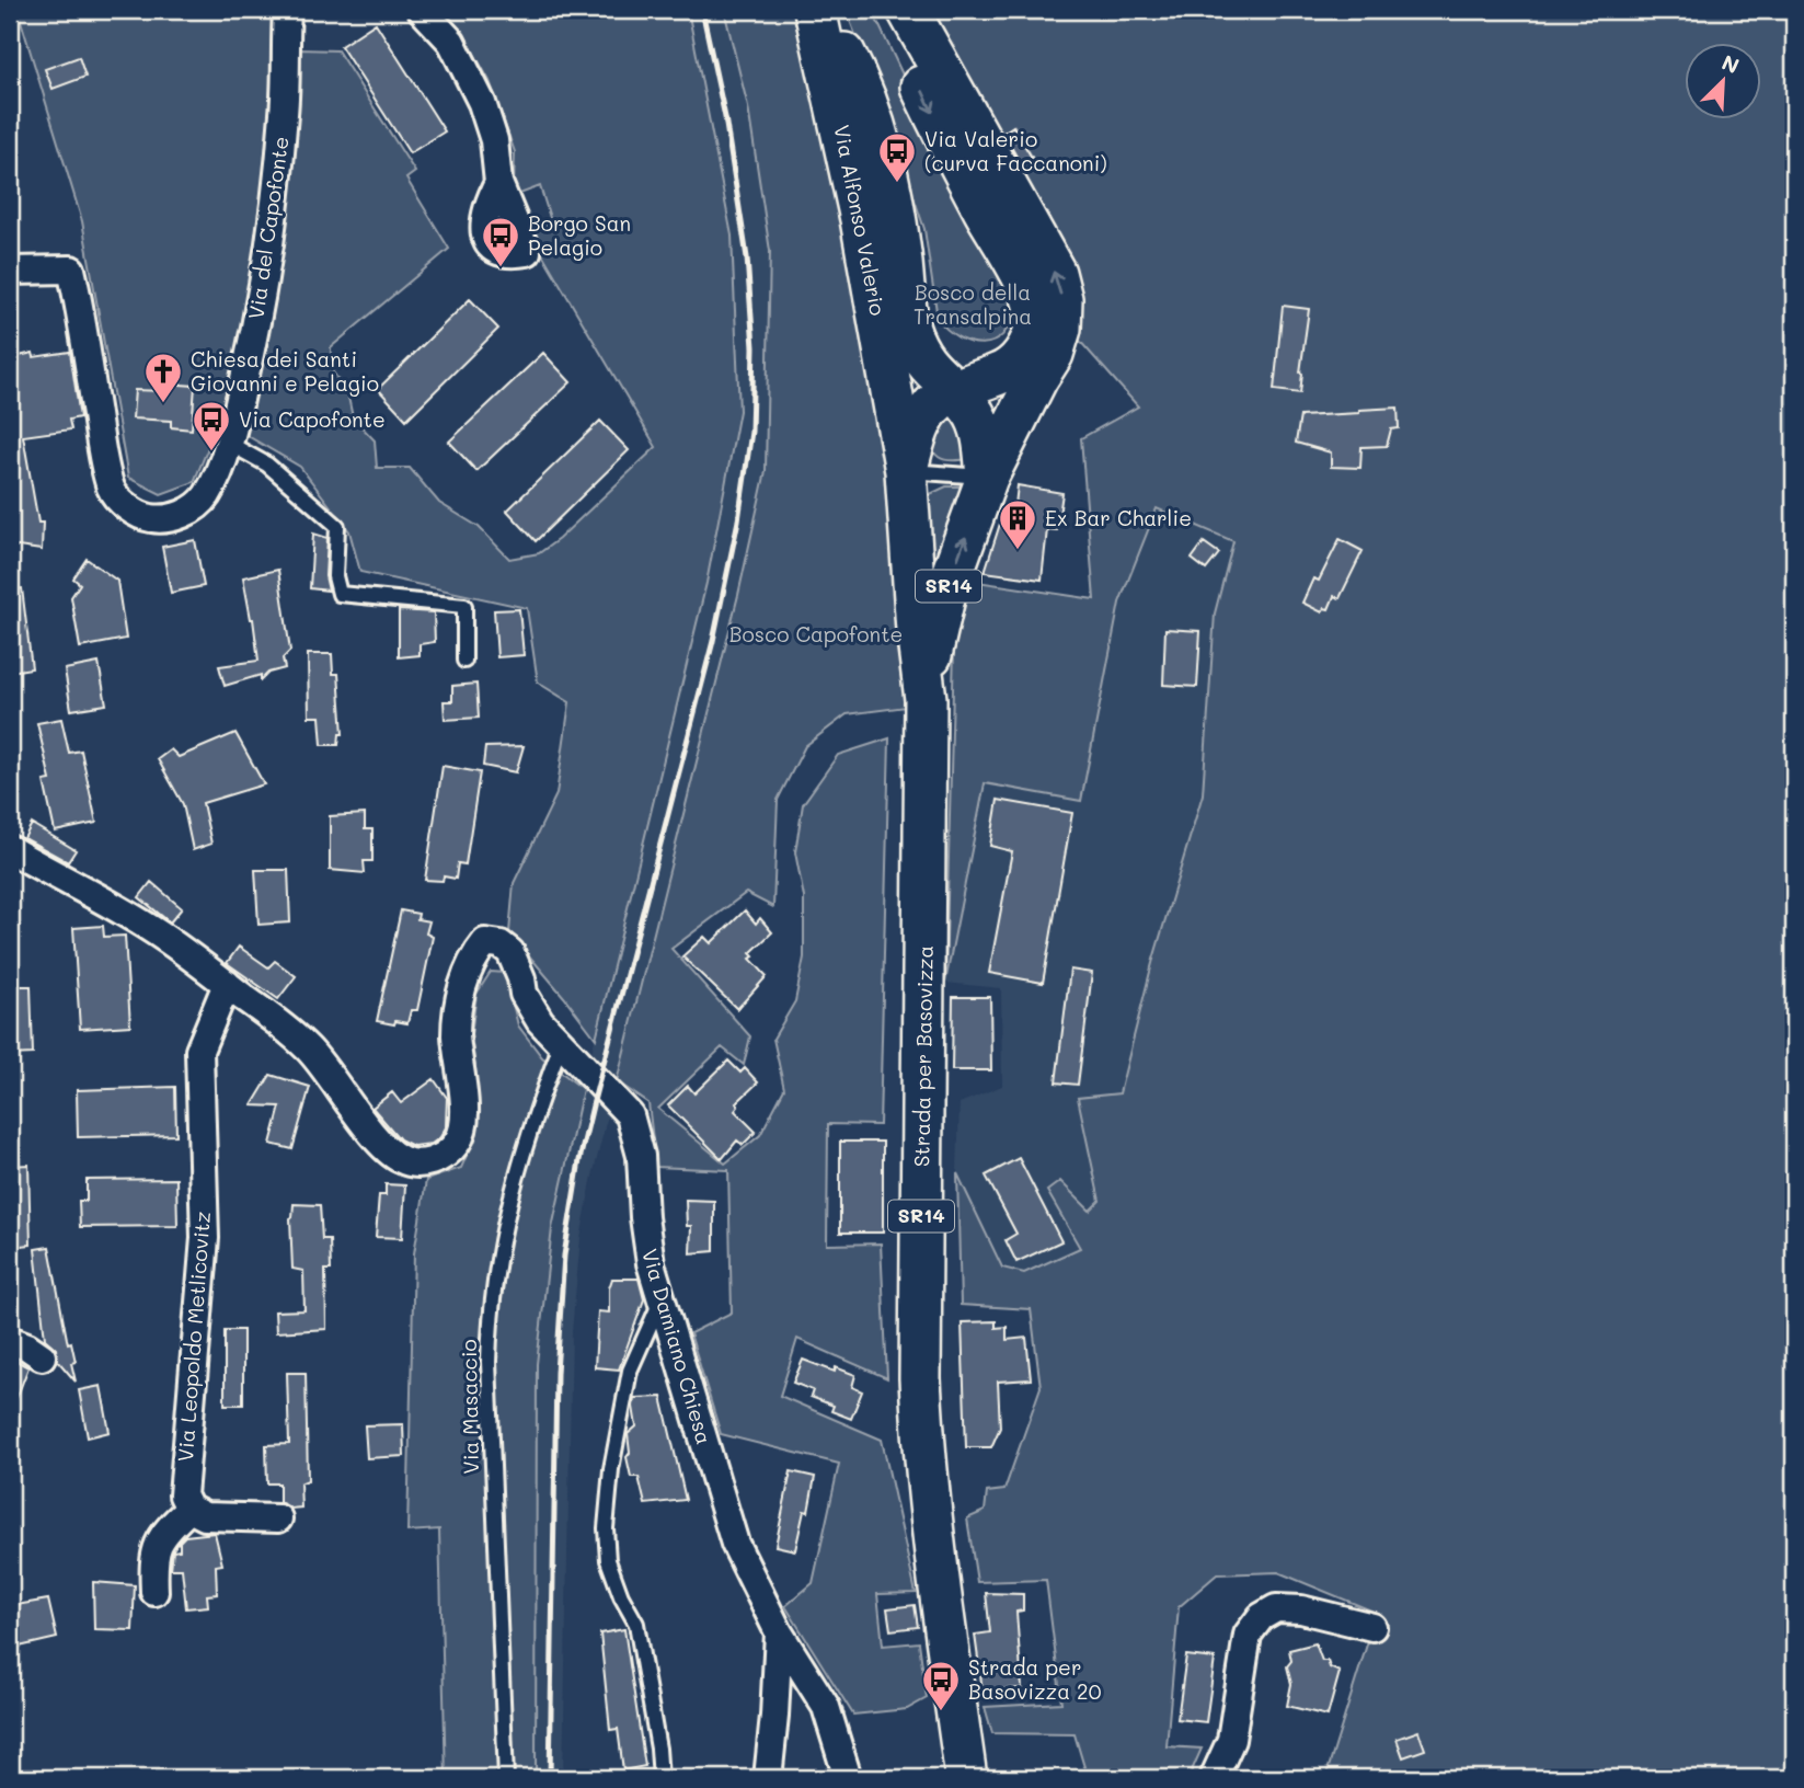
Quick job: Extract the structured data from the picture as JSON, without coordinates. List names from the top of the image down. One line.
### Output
{"streets":{"main road":["Via Alfonso Valerio","SR14","Strada per Basovizza"],"street":["Via del Capofonte","Via Leopoldo Metlicovitz","Via Damiano Chiesa"],"lane":["Via Masaccio"]},"crossings":[["Via Alfonso Valerio","Strada per Basovizza"],["Via Leopoldo Metlicovitz","Via Damiano Chiesa"],["Via Damiano Chiesa","Via Masaccio"]],"parks":["Bosco della Transalpina","Bosco Capofonte"],"places":{"bus stop":["Via Valerio (curva Faccanoni)","Borgo San Pelagio","Via Capofonte","Strada per Basovizza 20"],"church":["Chiesa dei Santi Giovanni e Pelagio"],"building":["Ex Bar Charlie"]},"north":"top right"}
